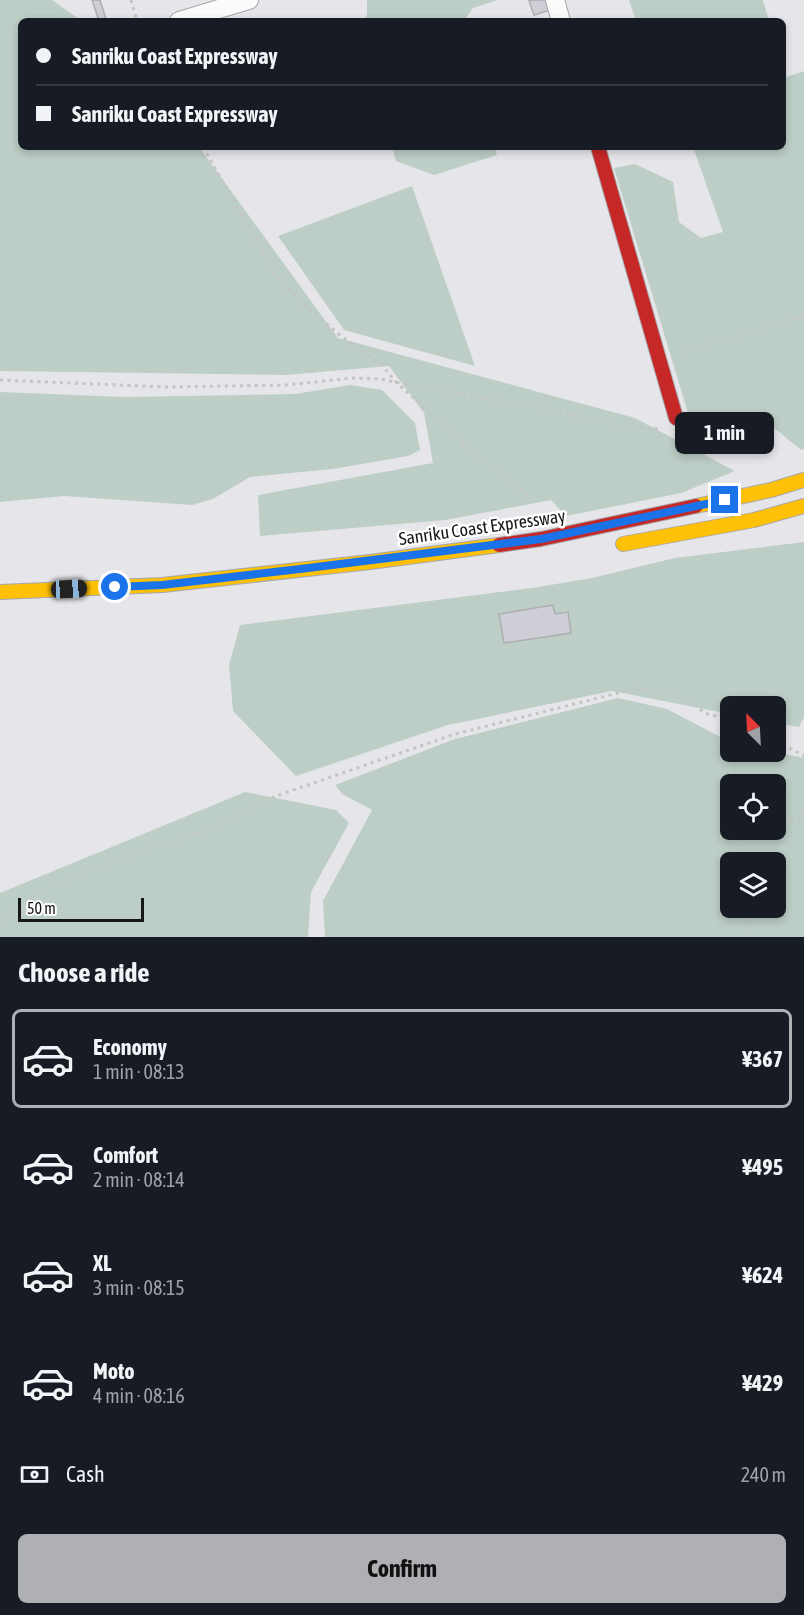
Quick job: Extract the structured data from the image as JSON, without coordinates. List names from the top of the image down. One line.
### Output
{"streets":{"main road":["Sanriku Coast Expressway"]},"scale_bar":"50 m","north":"top left","page":{"banner":["Sanriku Coast Expressway","Sanriku Coast Expressway"],"bubble":"1 min","scale":"50 m","heading":"Choose a ride","list":[{"name":"Economy","note":"1 min · 08:13","value":"¥367"},{"name":"Comfort","note":"2 min · 08:14","value":"¥495"},{"name":"XL","note":"3 min · 08:15","value":"¥624"},{"name":"Moto","note":"4 min · 08:16","value":"¥429"}],"pay":["Cash","240 m"],"buttons":"Confirm"}}
